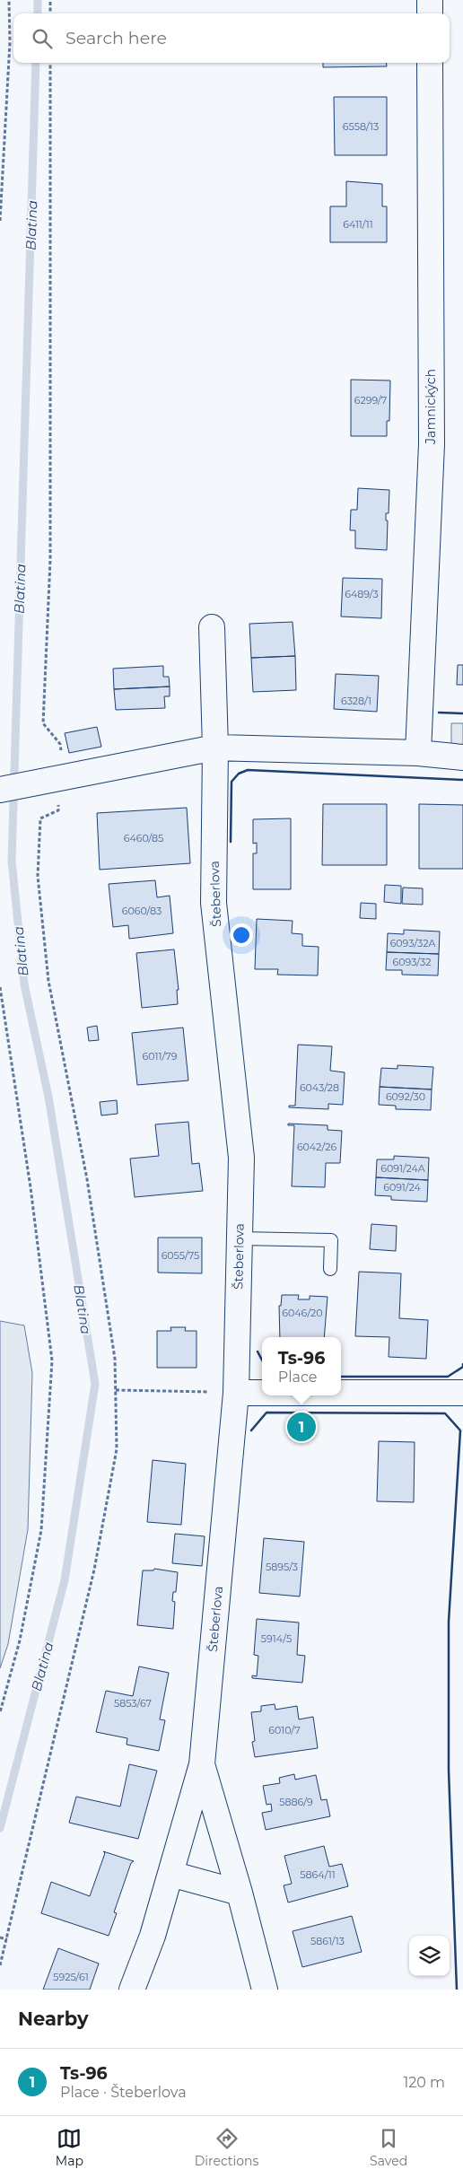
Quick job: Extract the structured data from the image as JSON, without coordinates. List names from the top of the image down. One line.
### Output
{"streets":{"street":["Jamnických","Šteberlova"]},"water":["Blatina"],"house_numbers":["6558/13","6411/11","6299/7","6489/3","6328/1","6460/85","6060/83","6093/32A","6093/32","6011/79","6043/28","6092/30","6042/26","6091/24A","6091/24","6055/75","6046/20","5895/3","5914/5","5853/67","6010/7","5886/9","5864/11","5861/13","5925/61"],"page":{"search":"Search here","popup":["Ts-96","Place"],"pins":"1","heading":"Nearby","list":[{"mark":"1","name":"Ts-96","note":"Place · Šteberlova","value":"120 m"}],"nav":["Map","Directions","Saved"]}}
